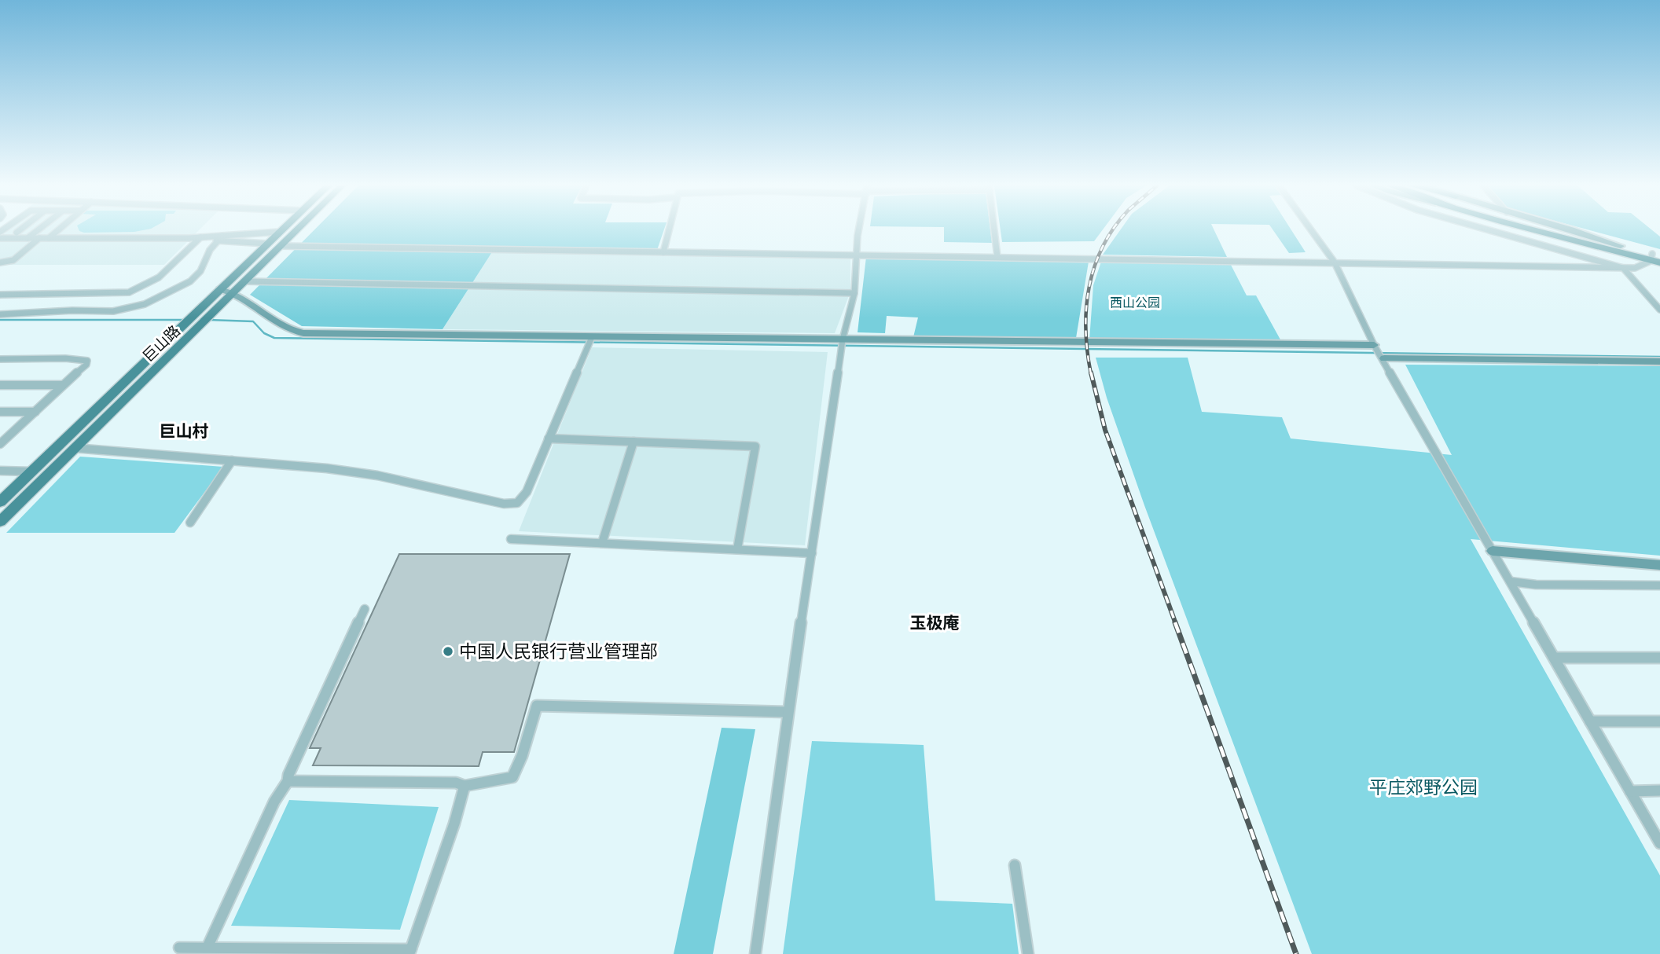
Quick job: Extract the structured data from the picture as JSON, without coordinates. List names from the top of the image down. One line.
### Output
{"streets":{"main road":["巨山路"]},"districts":["巨山村","玉极庵"],"parks":["西山公园","平庄郊野公园"],"places":["中国人民银行营业管理部"]}
